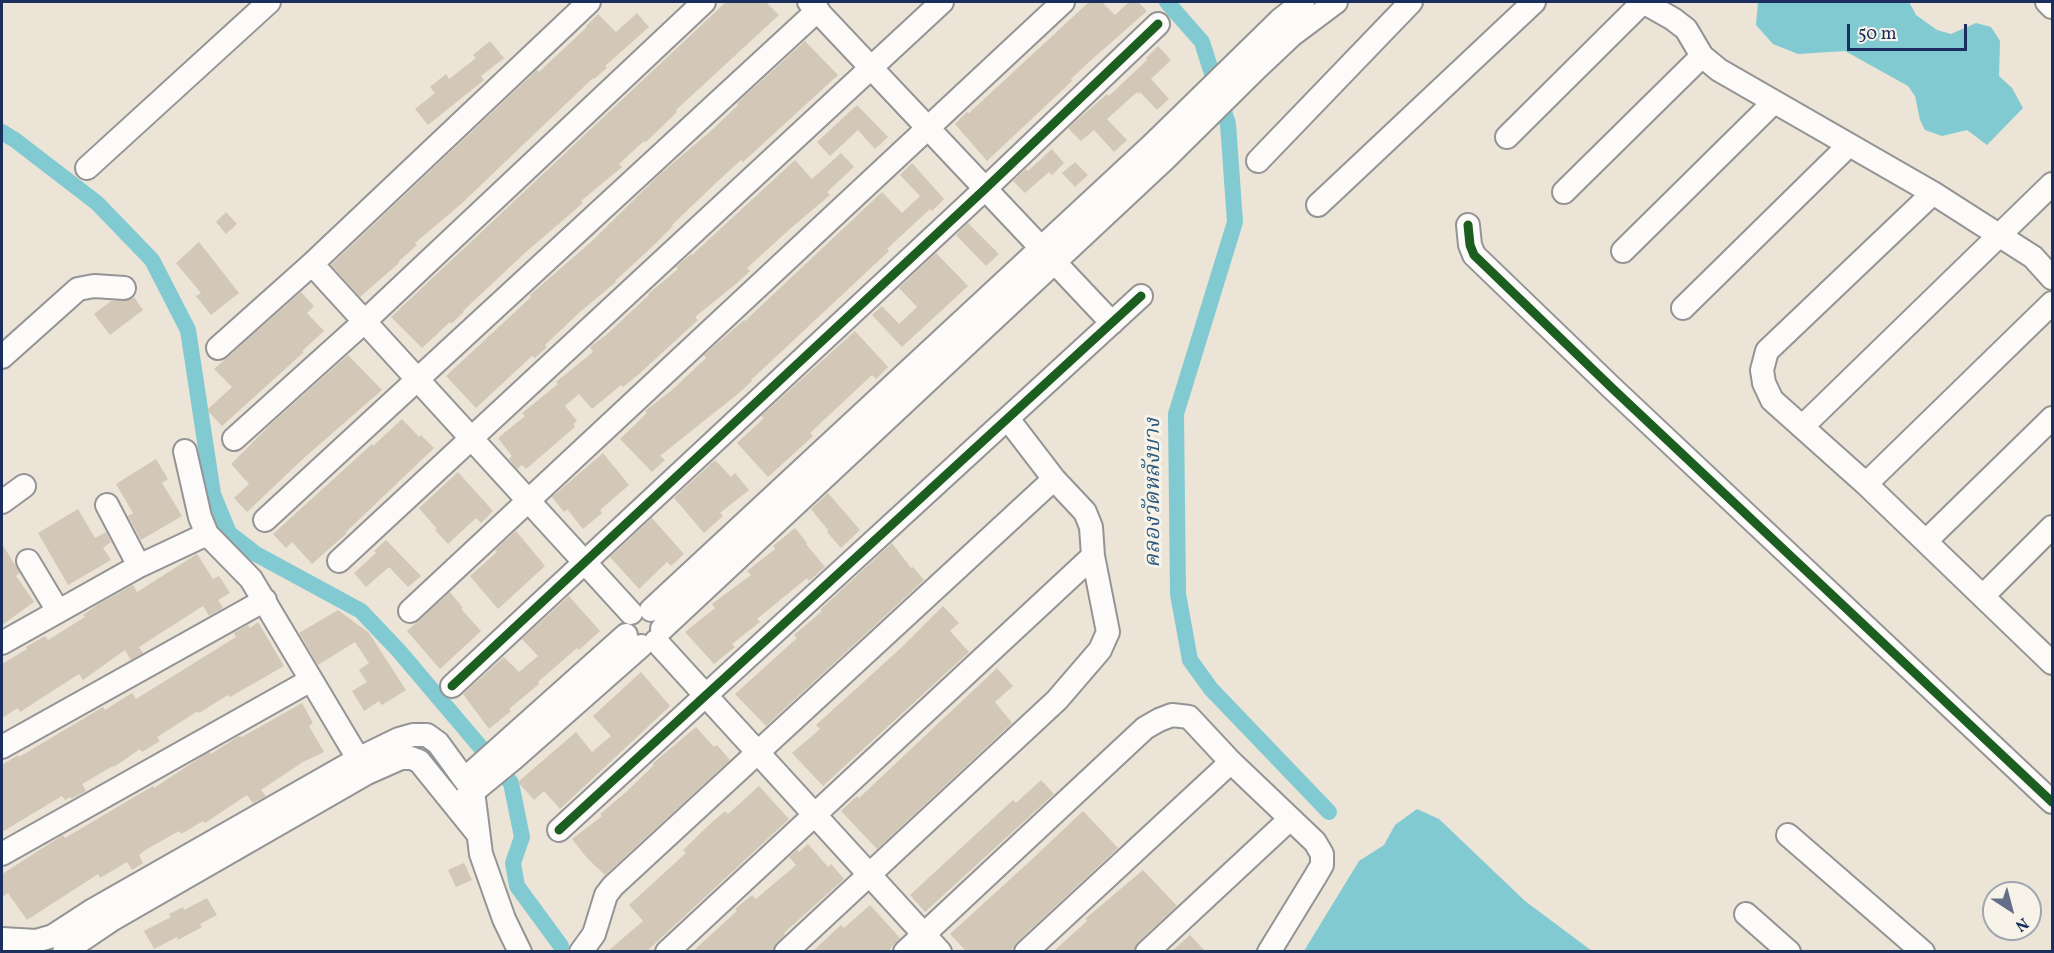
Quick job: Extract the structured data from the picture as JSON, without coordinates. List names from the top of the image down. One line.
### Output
{"water":["คลองวัดหลังบาง"],"scale_bar":"50 m","north":"bottom right"}
